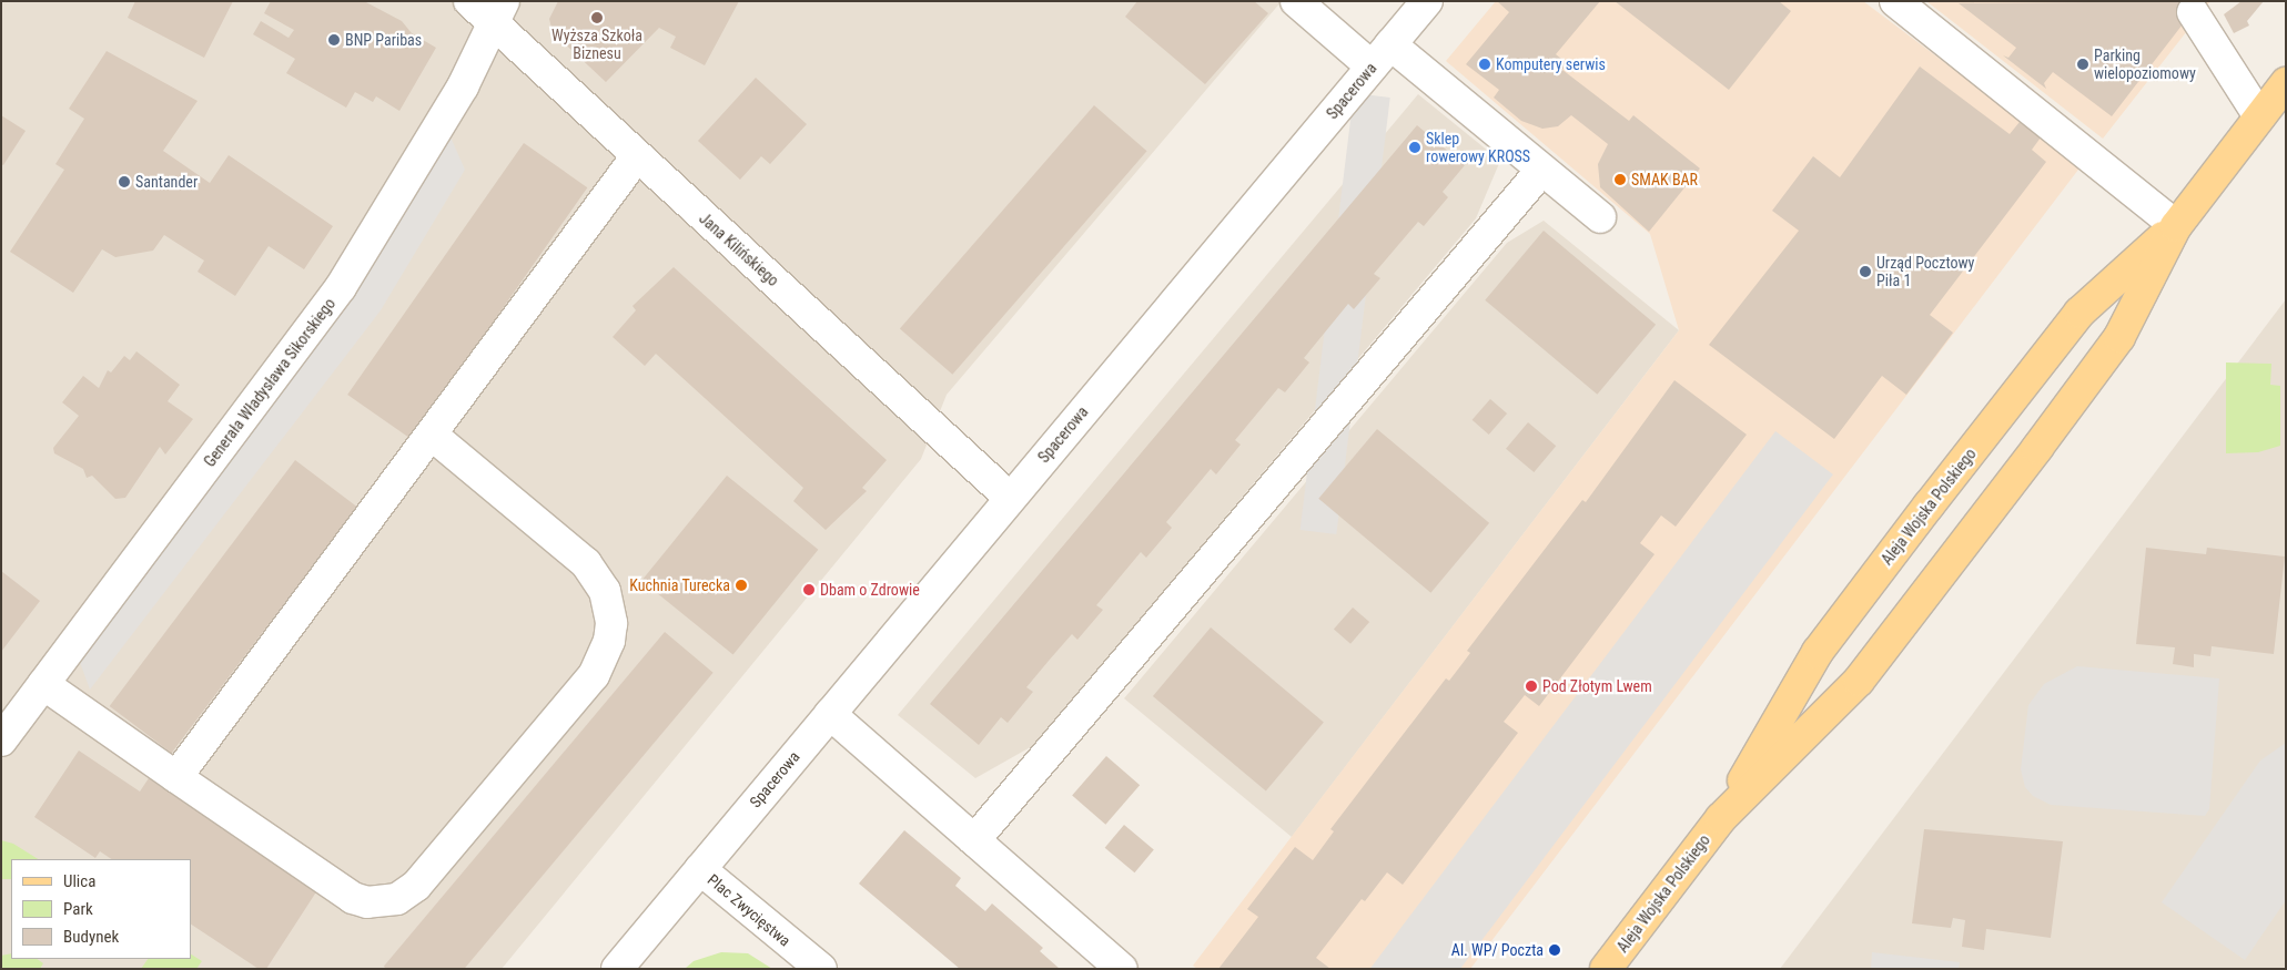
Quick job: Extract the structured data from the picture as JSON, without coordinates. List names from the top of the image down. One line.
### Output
{"streets":{"main road":["Aleja Wojska Polskiego"],"street":["Spacerowa","Jana Kilińskiego","Generała Władysława Sikorskiego","Plac Zwycięstwa"]},"crossings":[["Spacerowa","Jana Kilińskiego"],["Spacerowa","Plac Zwycięstwa"],["Jana Kilińskiego","Generała Władysława Sikorskiego"]],"places":["Wyższa Szkoła Biznesu","BNP Paribas","Komputery serwis","Parking wielopoziomowy","Sklep rowerowy KROSS","SMAK BAR","Santander","Urząd Pocztowy Piła 1","Kuchnia Turecka","Dbam o Zdrowie","Pod Złotym Lwem","Al. WP/ Poczta"],"legend":["Ulica","Park","Budynek"]}
